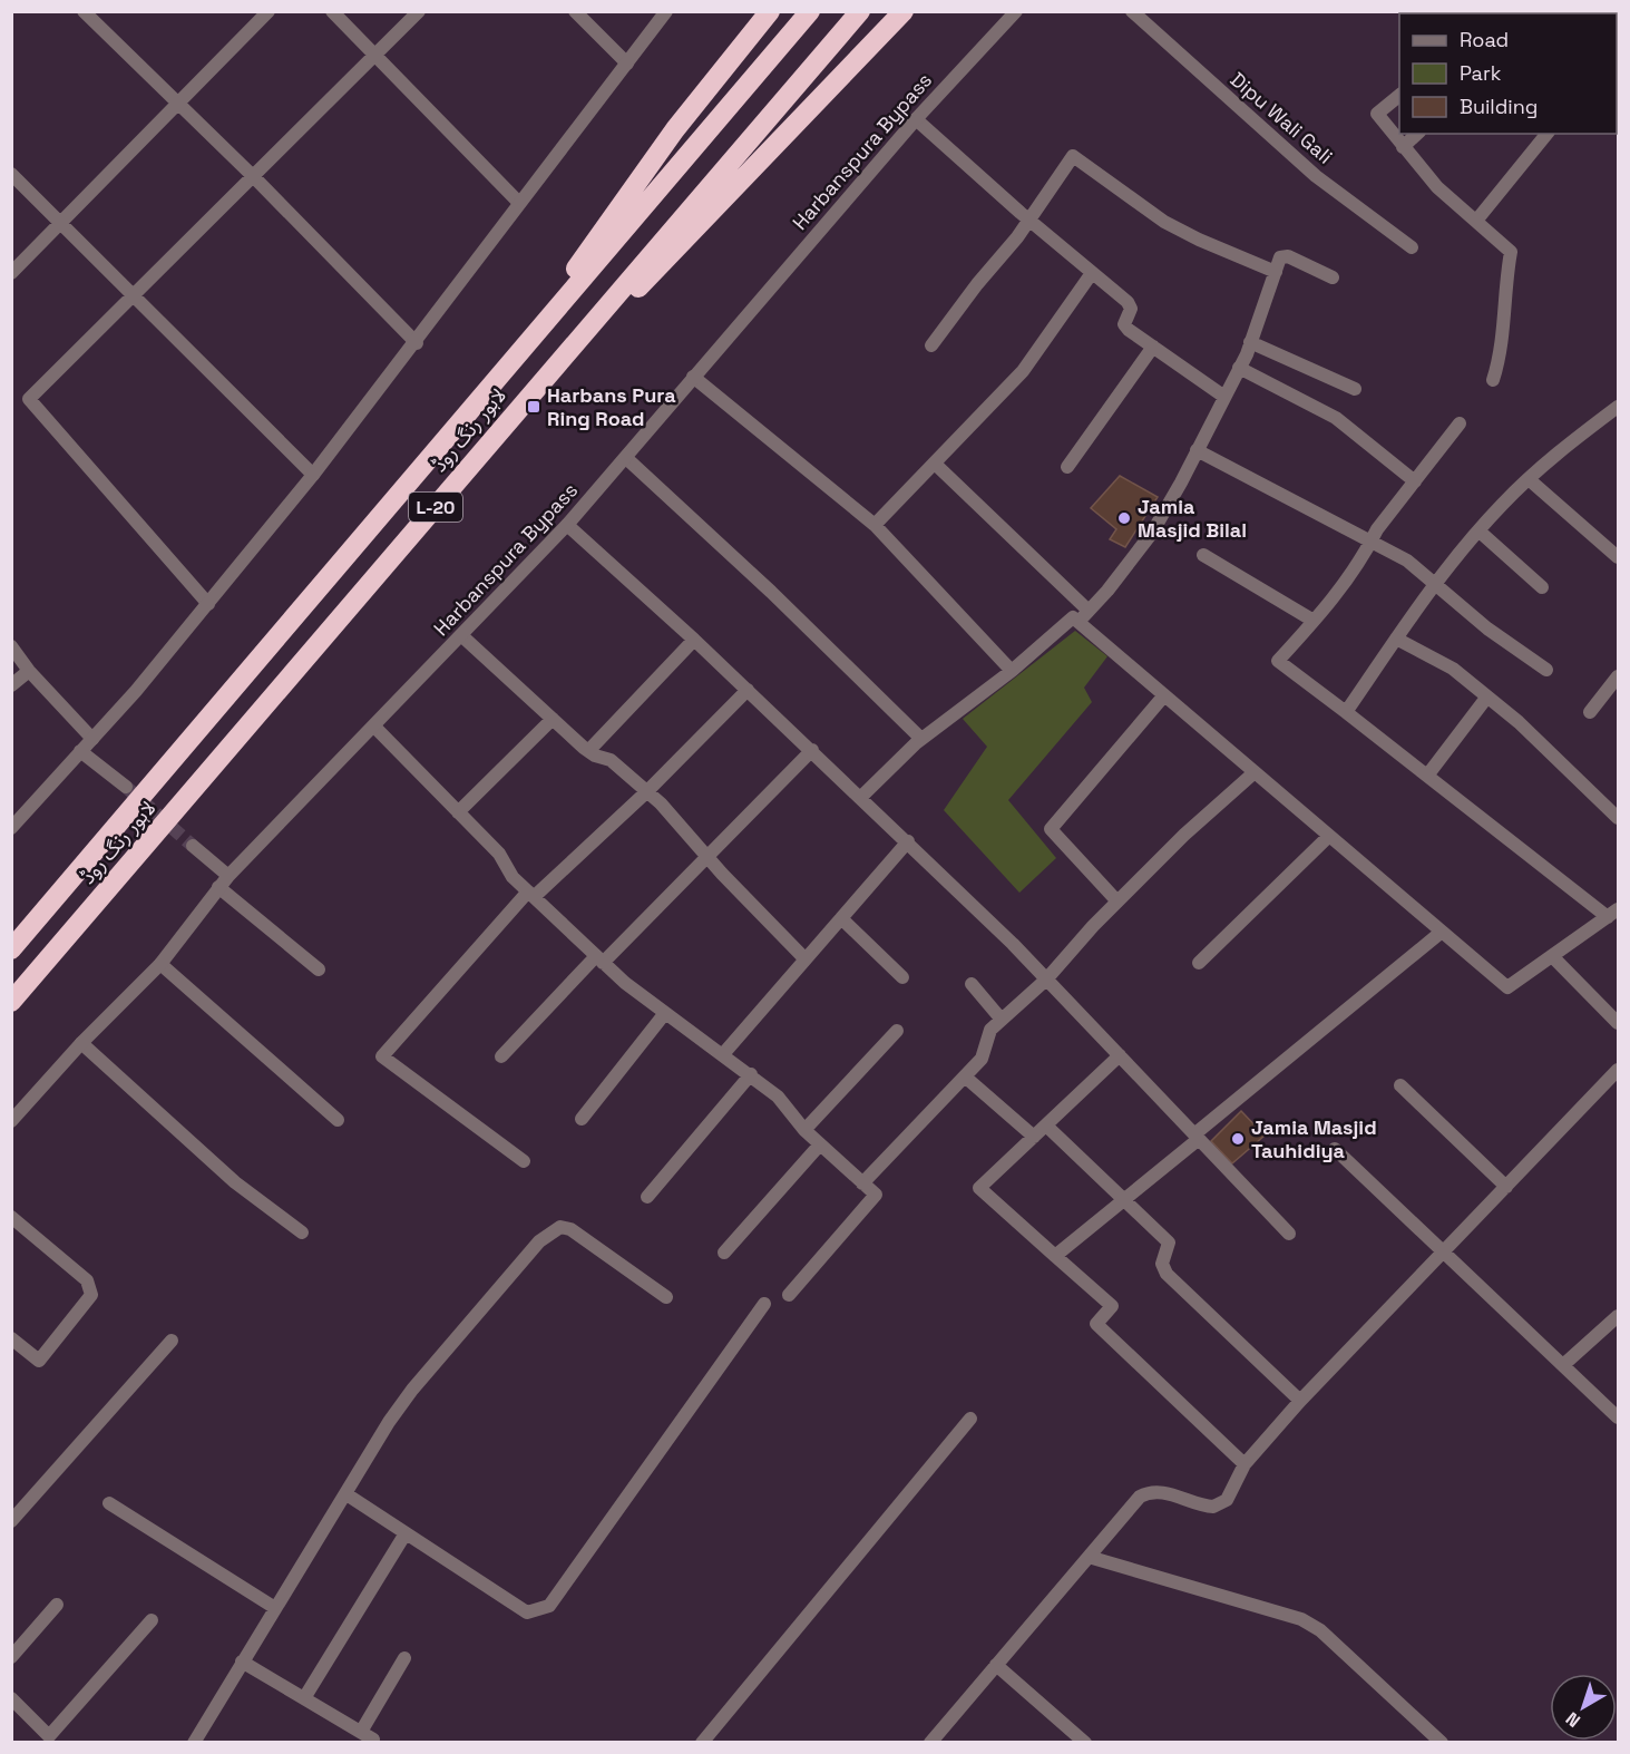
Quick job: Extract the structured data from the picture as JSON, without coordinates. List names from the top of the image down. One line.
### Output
{"streets":{"highway":["لاہور رنگ روڈ","L-20"],"street":["Dipu Wali Gali","Harbanspura Bypass"]},"places":{"transit":["Harbans Pura Ring Road"],"other":["Jamia Masjid Bilal","Jamia Masjid Tauhidiya"]},"legend":["Road","Park","Building"],"north":"bottom left"}
